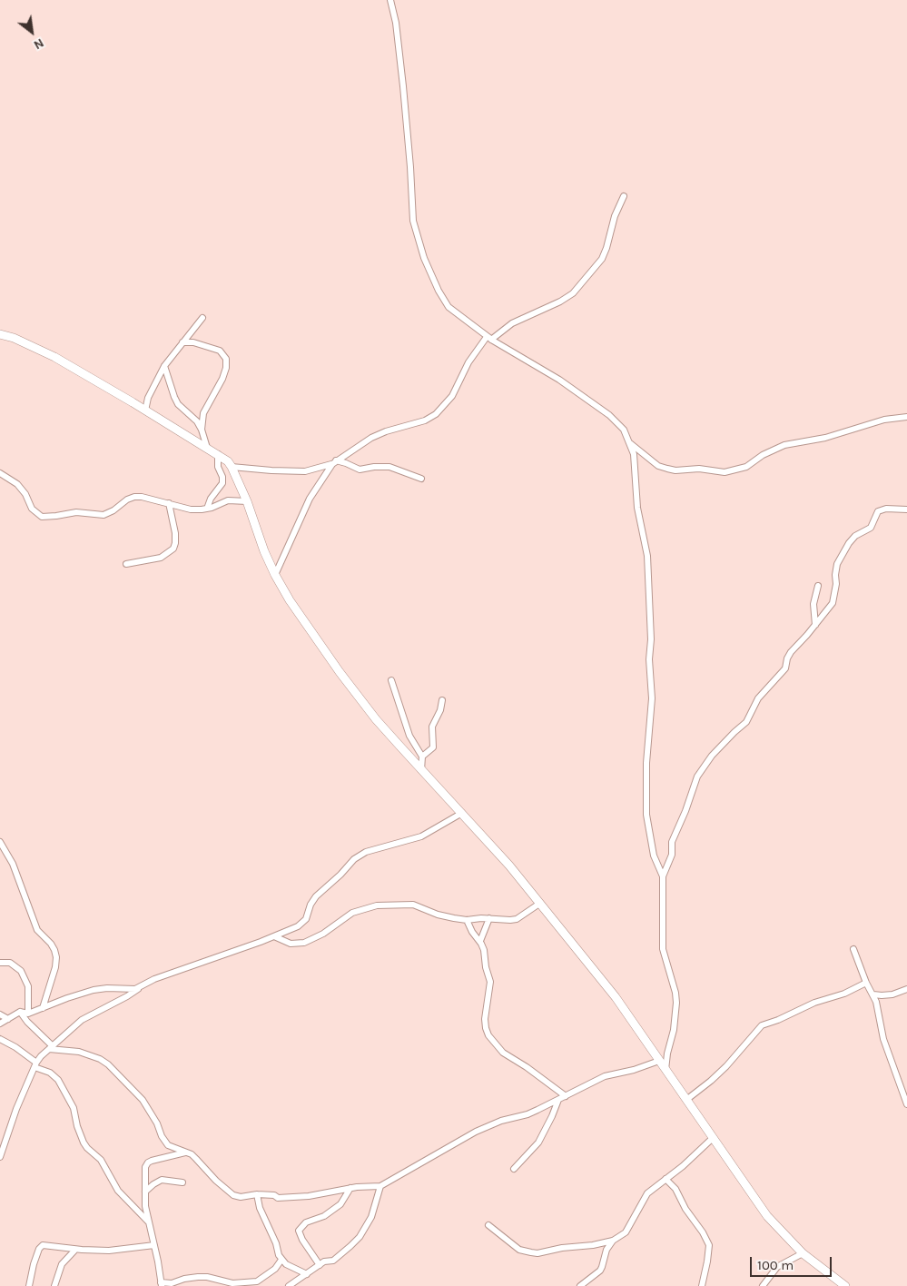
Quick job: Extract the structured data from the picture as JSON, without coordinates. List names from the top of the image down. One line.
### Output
{"scale_bar":"100 m","north":"bottom right"}
